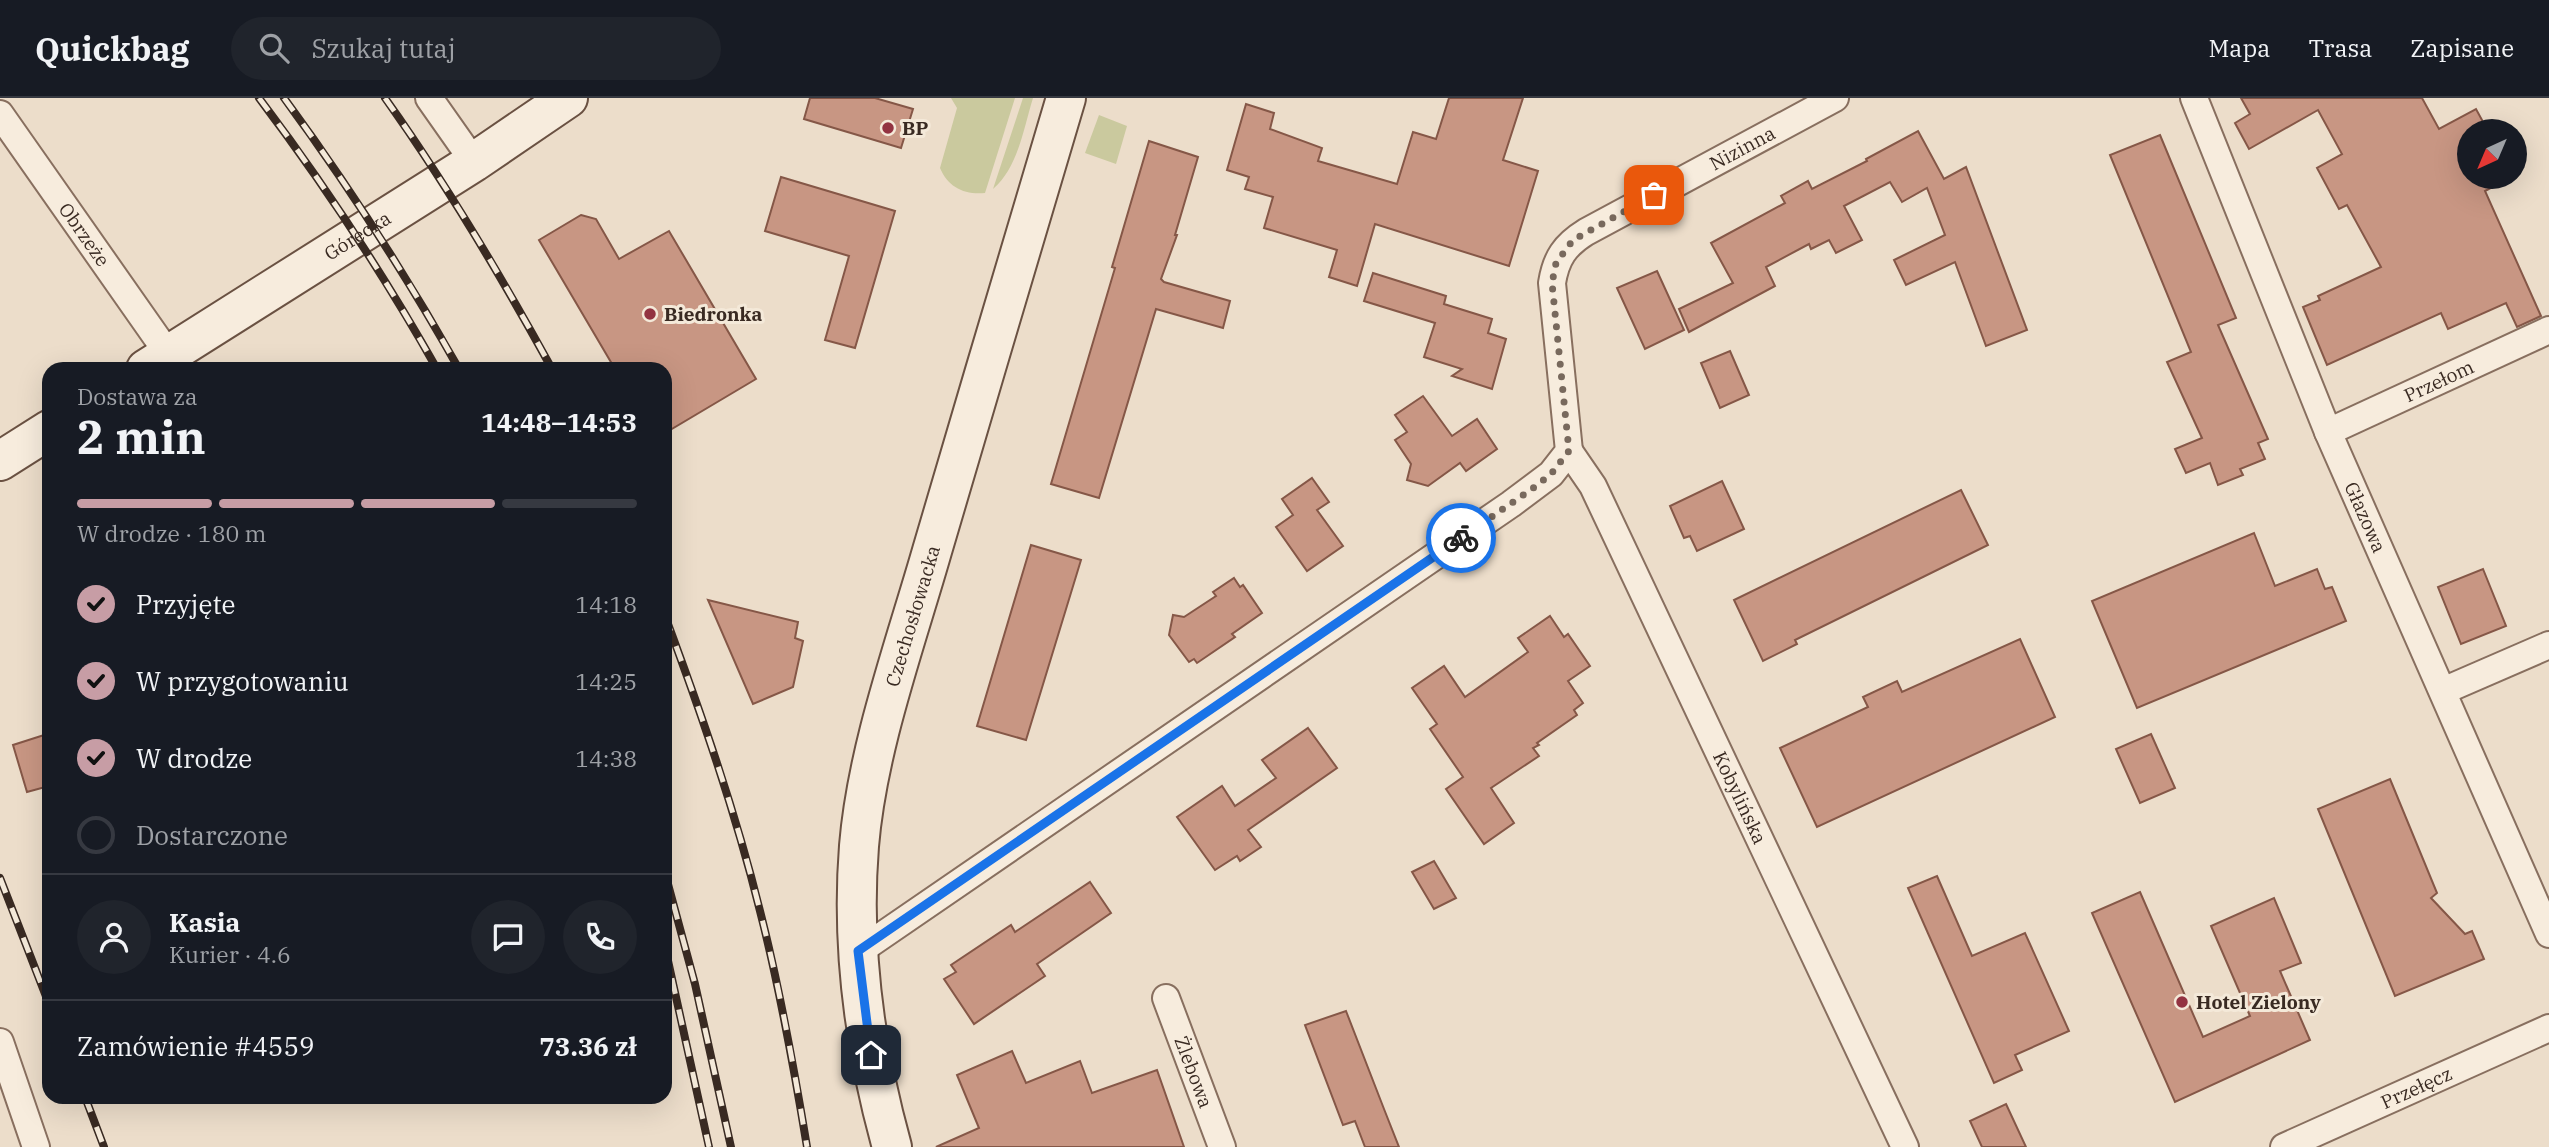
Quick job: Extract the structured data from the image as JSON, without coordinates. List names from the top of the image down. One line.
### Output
{"streets":{"street":["Nizinna","Obrzeże","Górecka","Przełom","Głazowa","Czechosłowacka","Kobylińska","Żlebowa","Przełęcz"]},"crossings":[["Nizinna","Kobylińska"],["Obrzeże","Górecka"],["Przełom","Głazowa"]],"places":["BP","Biedronka","Hotel Zielony"],"north":"bottom left","page":{"header":"Quickbag","search":"Szukaj tutaj","nav":["Mapa","Trasa","Zapisane"],"heading":["2 min","Dostawa za","14:48–14:53"],"panel":["Kasia","Kurier · 4.6","Zamówienie #4559","73.36 zł"],"bar":"W drodze · 180 m","list":[["Przyjęte","14:18"],["W przygotowaniu","14:25"],["W drodze","14:38"],"Dostarczone"]}}
